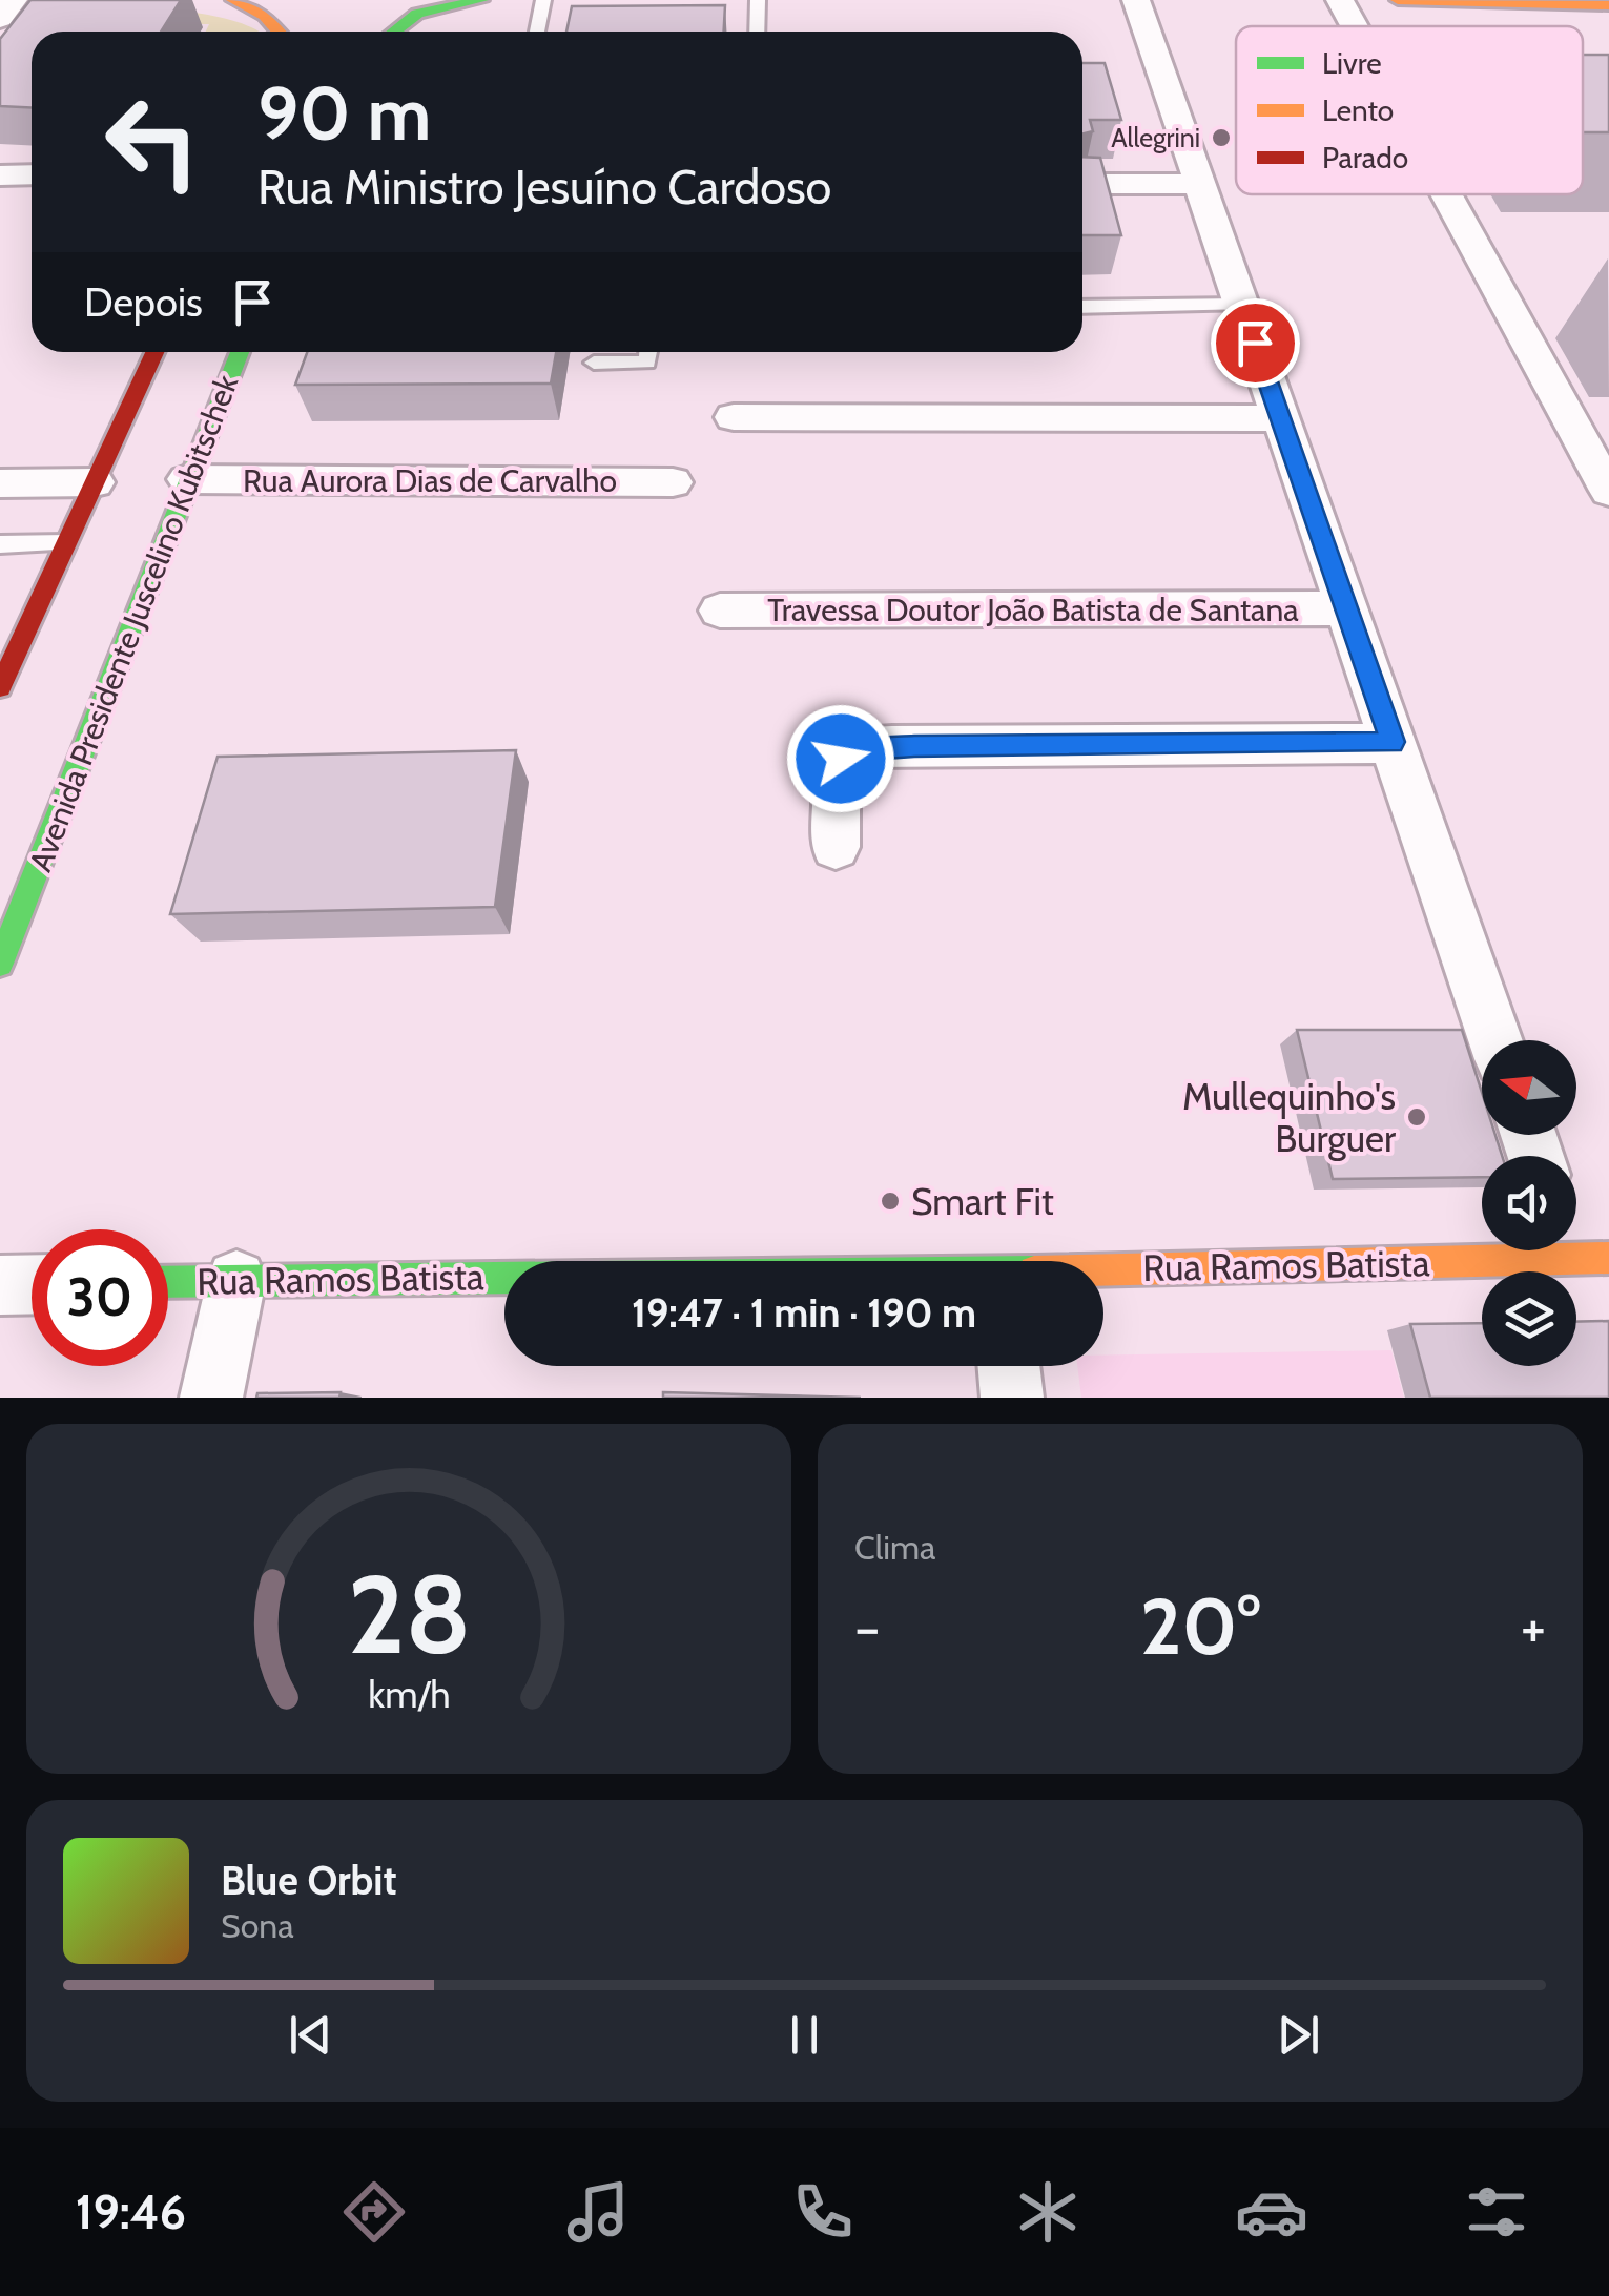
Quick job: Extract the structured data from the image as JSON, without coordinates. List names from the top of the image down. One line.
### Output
{"streets":{"main road":["Avenida Presidente Juscelino Kubitschek","Rua Ramos Batista"],"street":["Rua Aurora Dias de Carvalho","Travessa Doutor João Batista de Santana"]},"crossings":[["Rua Aurora Dias de Carvalho","Avenida Presidente Juscelino Kubitschek"]],"places":["Allegrini","Mullequinho's Burguer","Smart Fit"],"legend":["Livre","Lento","Parado"],"north":"left","page":{"turn":["90 m","Rua Ministro Jesuíno Cardoso"],"then":"Depois","limit":"30","trip":"19:47 · 1 min · 190 m","tile":"Clima","heat":["−","20°","+"],"song":["Blue Orbit","Sona"],"tabs":"19:46","gauge":["28","km/h"]}}
